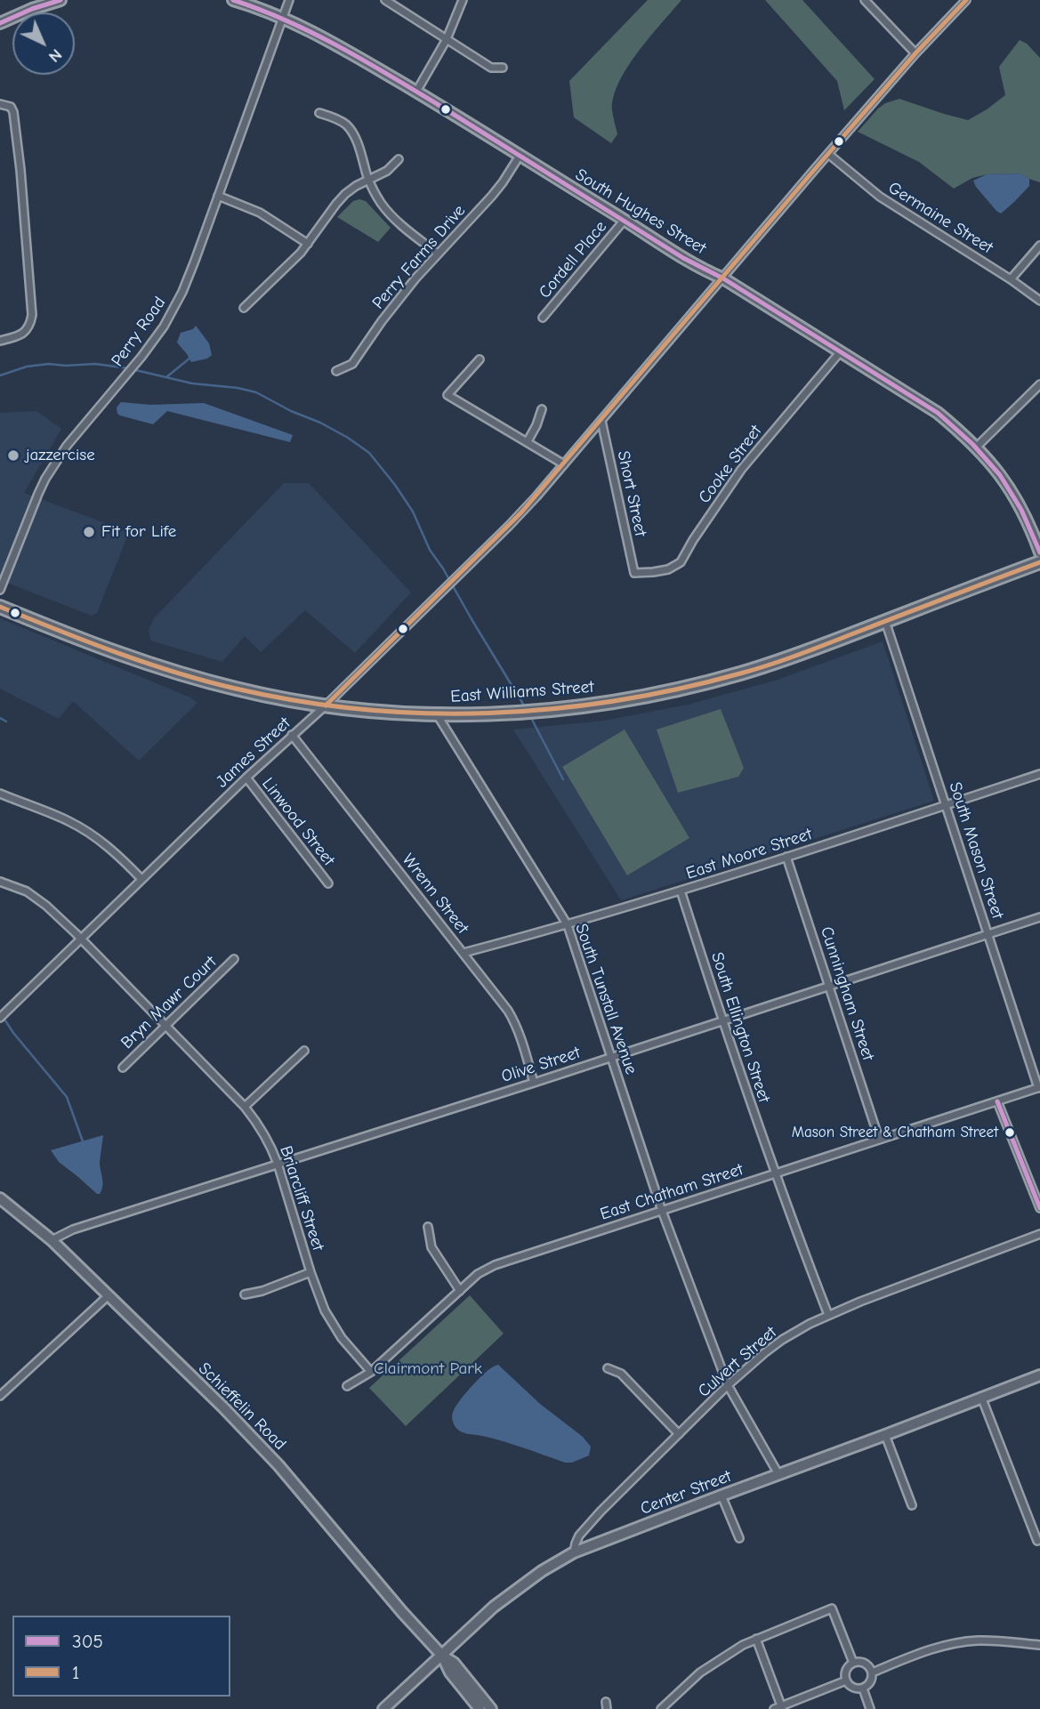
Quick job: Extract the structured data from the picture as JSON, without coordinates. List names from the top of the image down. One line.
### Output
{"streets":{"main road":["East Williams Street"],"street":["South Hughes Street","Germaine Street","Perry Farms Drive","Cordell Place","Perry Road","Cooke Street","Short Street","James Street","Linwood Street","South Mason Street","East Moore Street","Wrenn Street","Cunningham Street","South Tunstall Avenue","Bryn Mawr Court","South Ellington Street","Olive Street","East Chatham Street","Briarcliff Street","Culvert Street","Schieffelin Road","Center Street"]},"crossings":[["South Hughes Street","Perry Farms Drive"],["South Hughes Street","Cordell Place"],["South Hughes Street","Perry Road"],["South Hughes Street","Cooke Street"],["South Hughes Street","James Street"],["Germaine Street","James Street"],["Cooke Street","Short Street"],["Short Street","James Street"],["East Williams Street","James Street"],["East Williams Street","South Mason Street"],["East Williams Street","South Tunstall Avenue"],["James Street","Linwood Street"],["James Street","Wrenn Street"],["James Street","Briarcliff Street"],["South Mason Street","East Moore Street"],["South Mason Street","Olive Street"],["South Mason Street","East Chatham Street"],["East Moore Street","Wrenn Street"],["East Moore Street","Cunningham Street"],["East Moore Street","South Tunstall Avenue"],["East Moore Street","South Ellington Street"],["Wrenn Street","Olive Street"],["Cunningham Street","Olive Street"],["Cunningham Street","East Chatham Street"],["South Tunstall Avenue","Olive Street"],["South Tunstall Avenue","East Chatham Street"],["South Tunstall Avenue","Culvert Street"],["South Tunstall Avenue","Center Street"],["Bryn Mawr Court","Briarcliff Street"],["South Ellington Street","Olive Street"],["South Ellington Street","East Chatham Street"],["South Ellington Street","Culvert Street"],["Olive Street","Briarcliff Street"],["Olive Street","Schieffelin Road"],["East Chatham Street","Briarcliff Street"],["Culvert Street","Center Street"],["Schieffelin Road","Center Street"]],"parks":["Clairmont Park"],"places":["jazzercise","Fit for Life","Mason Street & Chatham Street"],"lines":["transit line 305","transit line 1"],"legend":["305","1"],"north":"bottom right"}
